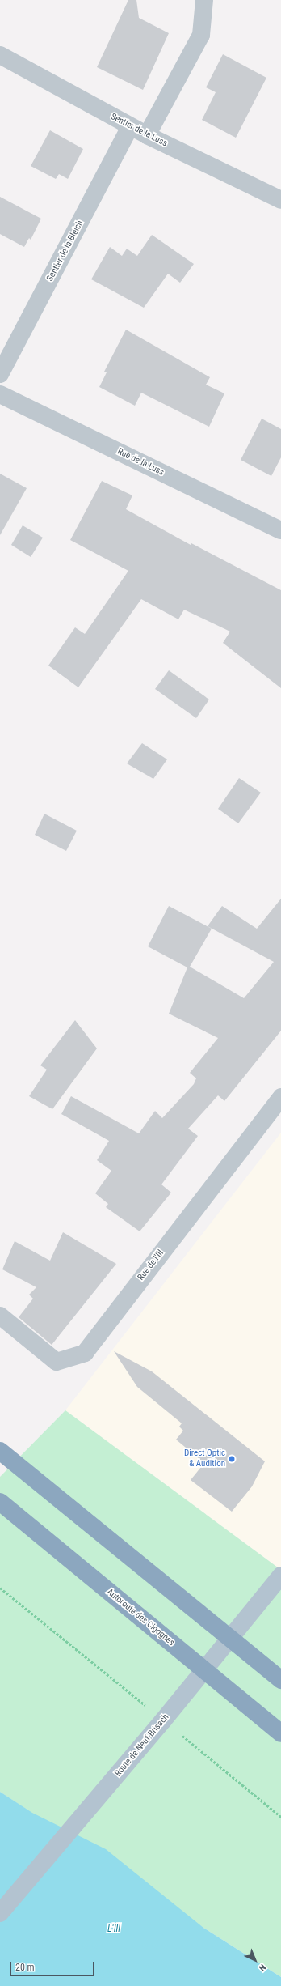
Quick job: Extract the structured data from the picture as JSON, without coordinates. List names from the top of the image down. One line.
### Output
{"streets":{"highway":["Autoroute des Cigognes"],"main road":["Route de Neuf-Brisach"],"street":["Sentier de la Luss","Sentier de la Bleich","Rue de la Luss","Rue de l'Ill"]},"crossings":[["Sentier de la Luss","Sentier de la Bleich"]],"water":["L'Ill"],"places":["Direct Optic & Audition"],"scale_bar":"20 m","north":"bottom right"}
